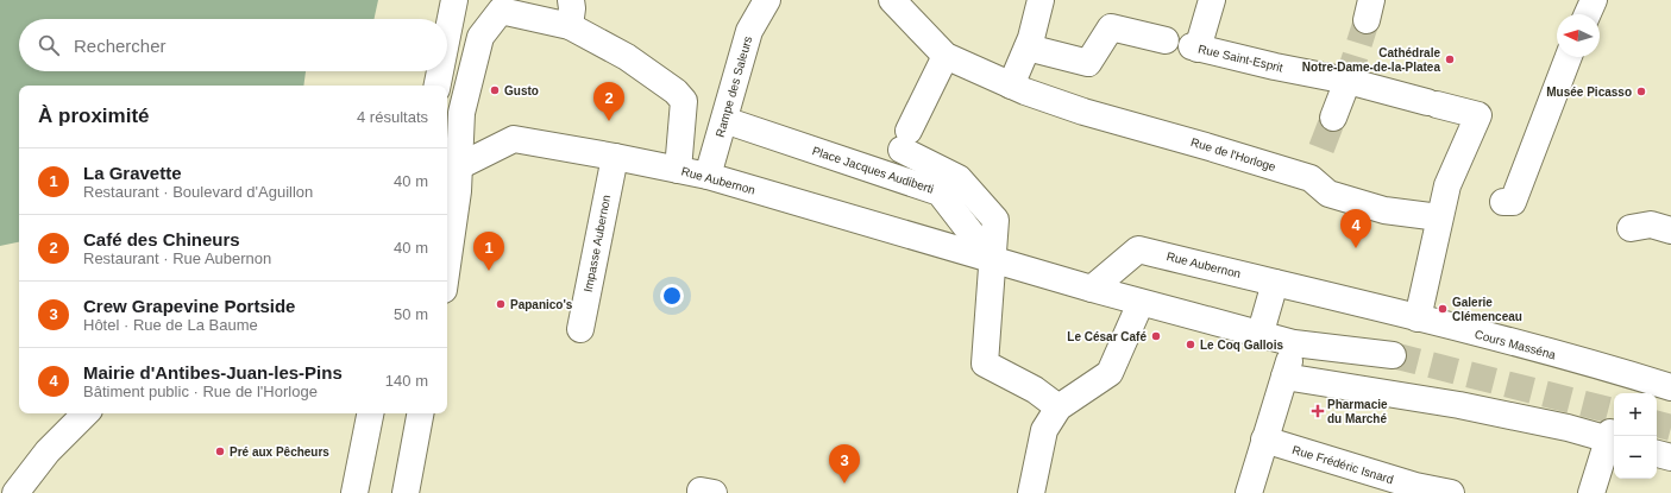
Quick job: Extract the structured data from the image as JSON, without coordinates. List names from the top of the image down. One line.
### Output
{"streets":{"street":["Rue Saint-Esprit","Rampe des Saleurs","Rue de l'Horloge","Place Jacques Audiberti","Rue Aubernon","Impasse Aubernon","Cours Masséna","Rue Frédéric Isnard"]},"crossings":[["Rue Saint-Esprit","Rue de l'Horloge"],["Rampe des Saleurs","Place Jacques Audiberti"],["Rampe des Saleurs","Rue Aubernon"],["Place Jacques Audiberti","Rue Aubernon"],["Rue Aubernon","Impasse Aubernon"],["Rue Aubernon","Cours Masséna"]],"places":{"other":["Cathédrale Notre-Dame-de-la-Platea","Gusto","Musée Picasso","Papanico's","Galerie Clémenceau","Le César Café","Le Coq Gallois","Pré aux Pêcheurs"],"health":["Pharmacie du Marché"]},"north":"left","page":{"search":"Rechercher","pins":["2","4","1","3"],"heading":["À proximité","4 résultats"],"list":[{"mark":"1","name":"La Gravette","note":"Restaurant · Boulevard d'Aguillon","value":"40 m"},{"mark":"2","name":"Café des Chineurs","note":"Restaurant · Rue Aubernon","value":"40 m"},{"mark":"3","name":"Crew Grapevine Portside","note":"Hôtel · Rue de La Baume","value":"50 m"},{"mark":"4","name":"Mairie d'Antibes-Juan-les-Pins","note":"Bâtiment public · Rue de l'Horloge","value":"140 m"}],"map_buttons":["+","−"]}}
